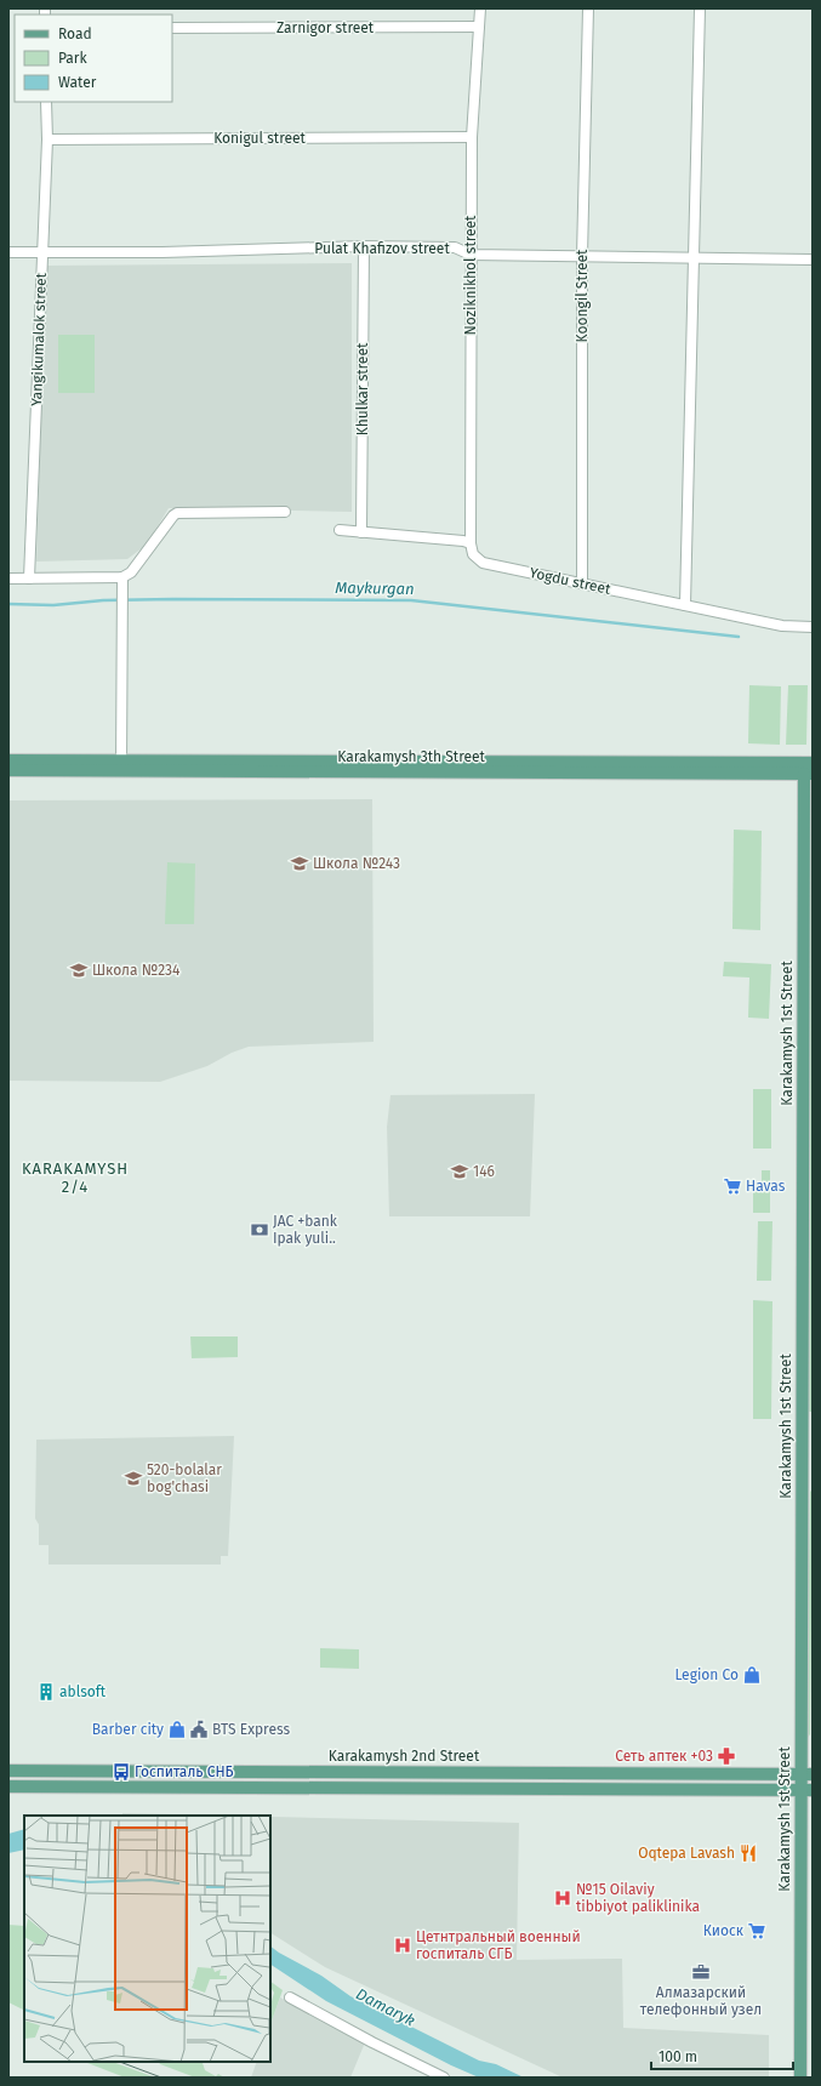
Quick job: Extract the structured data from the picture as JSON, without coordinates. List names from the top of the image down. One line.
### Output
{"streets":{"main road":["Karakamysh 3th Street","Karakamysh 1st Street","Karakamysh 2nd Street"],"street":["Zarnigor street","Konigul street","Pulat Khafizov street","Noziknikhol street","Koongil Street","Yangikumalok street","Khulkar street","Yogdu street"]},"crossings":[["Zarnigor street","Noziknikhol street"],["Konigul street","Noziknikhol street"],["Konigul street","Yangikumalok street"],["Pulat Khafizov street","Noziknikhol street"],["Pulat Khafizov street","Koongil Street"],["Pulat Khafizov street","Yangikumalok street"],["Pulat Khafizov street","Khulkar street"],["Noziknikhol street","Yogdu street"],["Koongil Street","Yogdu street"],["Karakamysh 3th Street","Karakamysh 1st Street"],["Karakamysh 1st Street","Karakamysh 2nd Street"]],"districts":["KARAKAMYSH 2/4"],"water":["Maykurgan","Damaryk"],"places":{"school or university":["Школа №243","Школа №234","146","520-bolalar bog'chasi"],"supermarket":["Havas","Киоск"],"bank":["JAC +bank Ipak yuli.."],"shop":["Legion Co","Barber city"],"building":["ablsoft"],"public building":["BTS Express"],"pharmacy":["Сеть аптек +03"],"bus stop":["Госпиталь СНБ"],"restaurant":["Oqtepa Lavash"],"hospital":["№15 Oilaviy tibbiyot paliklinika","Цетнтральный военный госпиталь СГБ"],"office":["Алмазарский телефонный узел"]},"legend":["Road","Park","Water"],"scale_bar":"100 m"}
